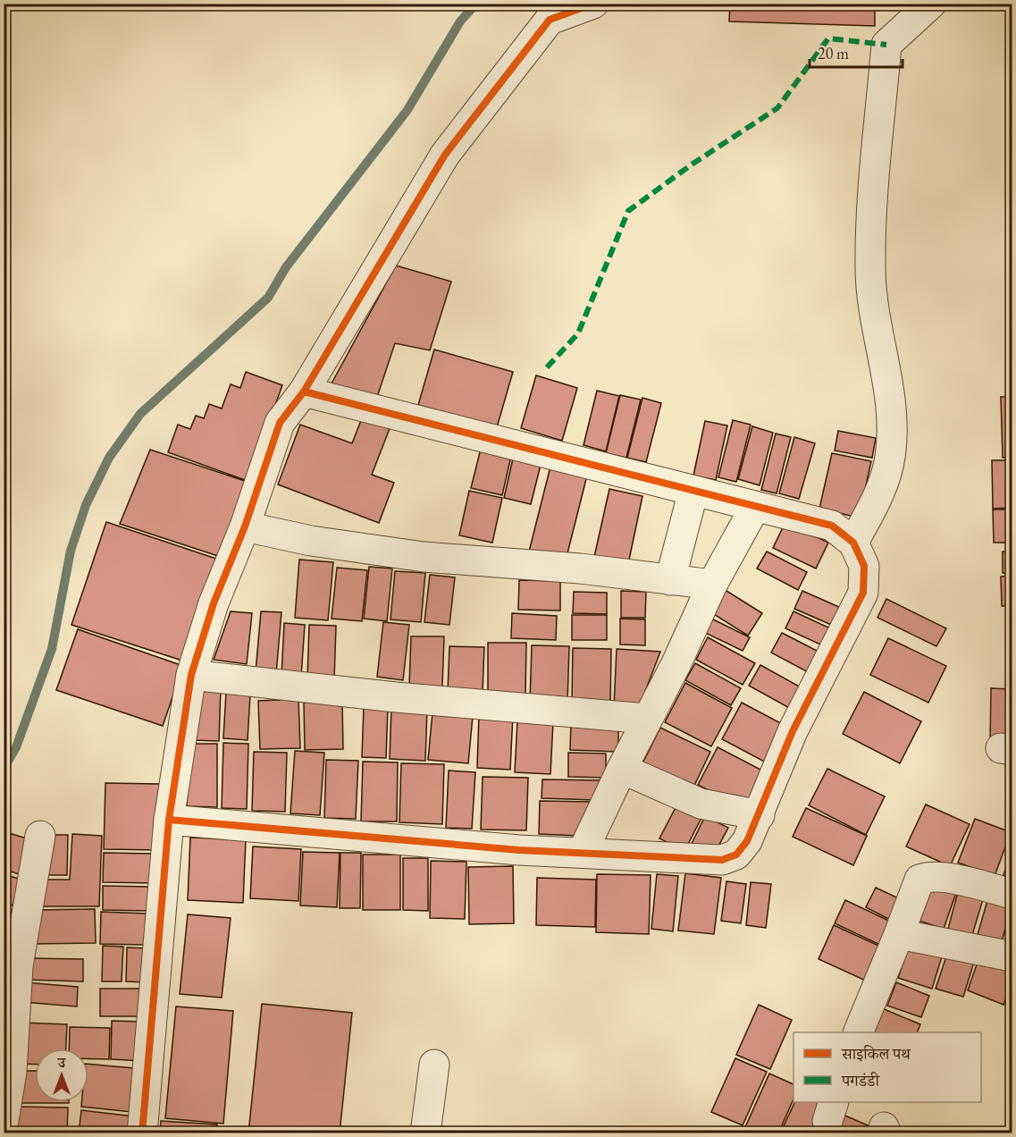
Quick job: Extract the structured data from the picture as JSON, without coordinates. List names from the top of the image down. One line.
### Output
{"legend":["साइकिल पथ","पगडंडी"],"scale_bar":"20 m","north":"top"}
